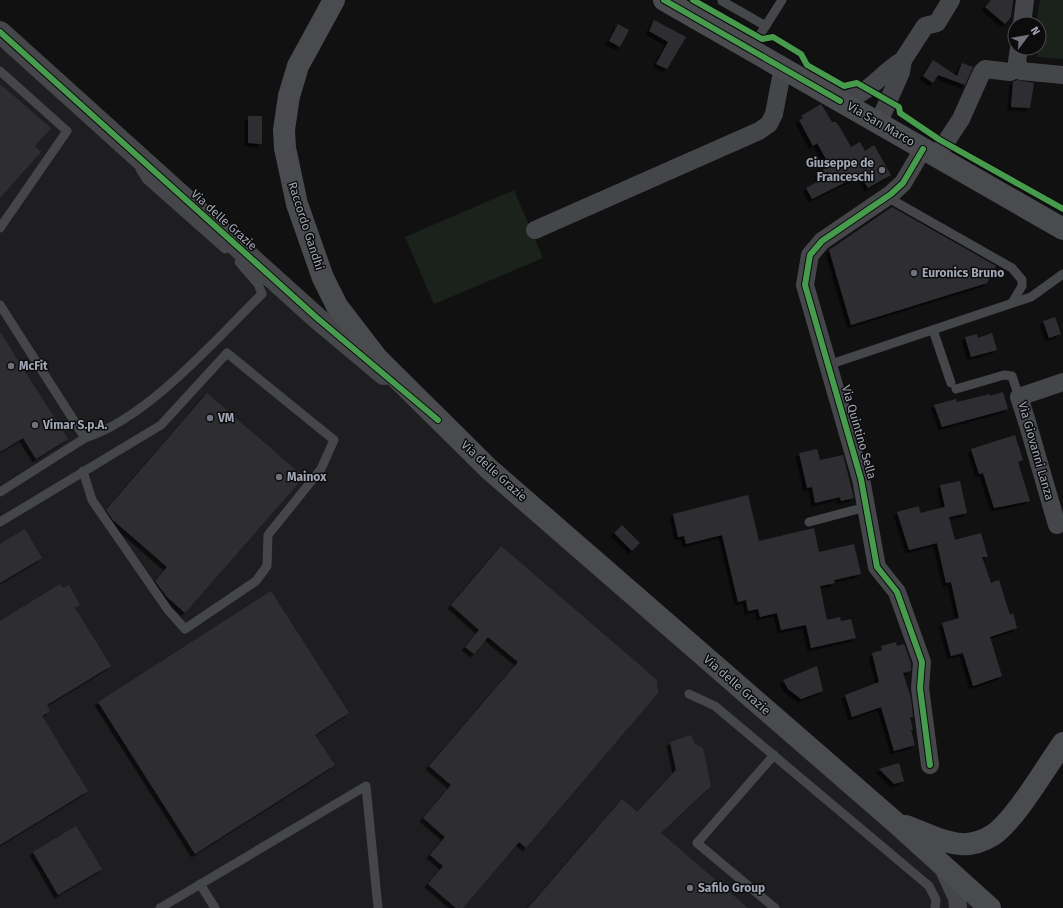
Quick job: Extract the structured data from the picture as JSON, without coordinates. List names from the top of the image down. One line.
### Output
{"streets":{"main road":["Via San Marco","Via delle Grazie","Raccordo Gandhi"],"street":["Via Quintino Sella","Via Giovanni Lanza"]},"crossings":[["Via San Marco","Via Quintino Sella"],["Via delle Grazie","Raccordo Gandhi"]],"places":["Giuseppe de Franceschi","Euronics Bruno","McFit","VM","Vimar S.p.A.","Mainox","Safilo Group"],"north":"top right"}
